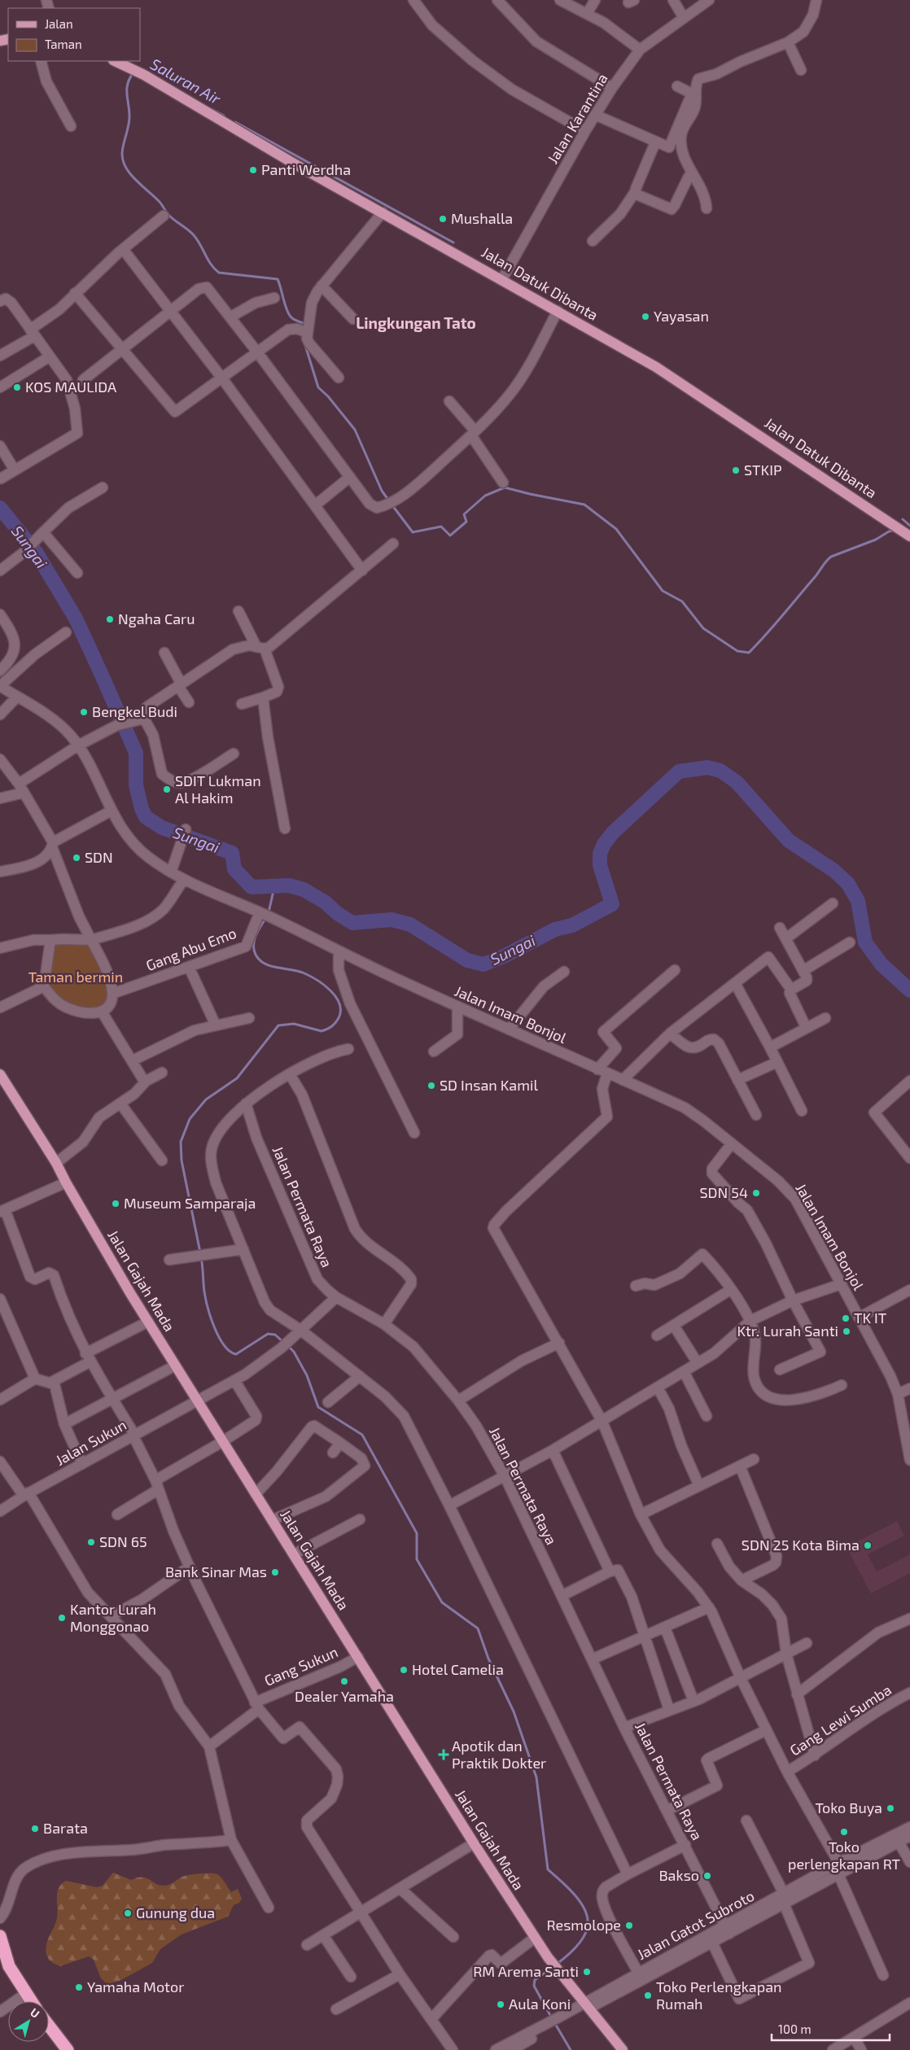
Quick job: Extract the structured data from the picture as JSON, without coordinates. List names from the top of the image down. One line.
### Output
{"streets":{"main road":["Jalan Datuk Dibanta","Jalan Gajah Mada"],"street":["Jalan Karantina","Gang Abu Emo","Jalan Imam Bonjol","Jalan Permata Raya","Jalan Sukun","Gang Sukun","Gang Lewi Sumba","Jalan Gatot Subroto"]},"crossings":[["Jalan Karantina","Jalan Datuk Dibanta"],["Gang Abu Emo","Jalan Imam Bonjol"],["Jalan Permata Raya","Jalan Sukun"],["Jalan Permata Raya","Jalan Gatot Subroto"],["Jalan Gajah Mada","Jalan Sukun"],["Jalan Gajah Mada","Gang Sukun"],["Jalan Gajah Mada","Jalan Gatot Subroto"]],"districts":["Lingkungan Tato"],"water":["Saluran Air","Sungai"],"parks":["Taman bermin"],"places":{"other":["Panti Werdha","Mushalla","Yayasan","KOS MAULIDA","STKIP","Ngaha Caru","Bengkel Budi","SDIT Lukman Al Hakim","SDN","SD Insan Kamil","SDN 54","Museum Samparaja","TK IT","Ktr. Lurah Santi","SDN 65","SDN 25 Kota Bima","Bank Sinar Mas","Kantor Lurah Monggonao","Hotel Camelia","Dealer Yamaha","Toko Buya","Barata","Toko perlengkapan RT","Bakso","Gunung dua","Resmolope","RM Arema Santi","Yamaha Motor","Toko Perlengkapan Rumah","Aula Koni"],"health":["Apotik dan Praktik Dokter"]},"legend":["Jalan","Taman"],"scale_bar":"100 m","north":"top right"}
